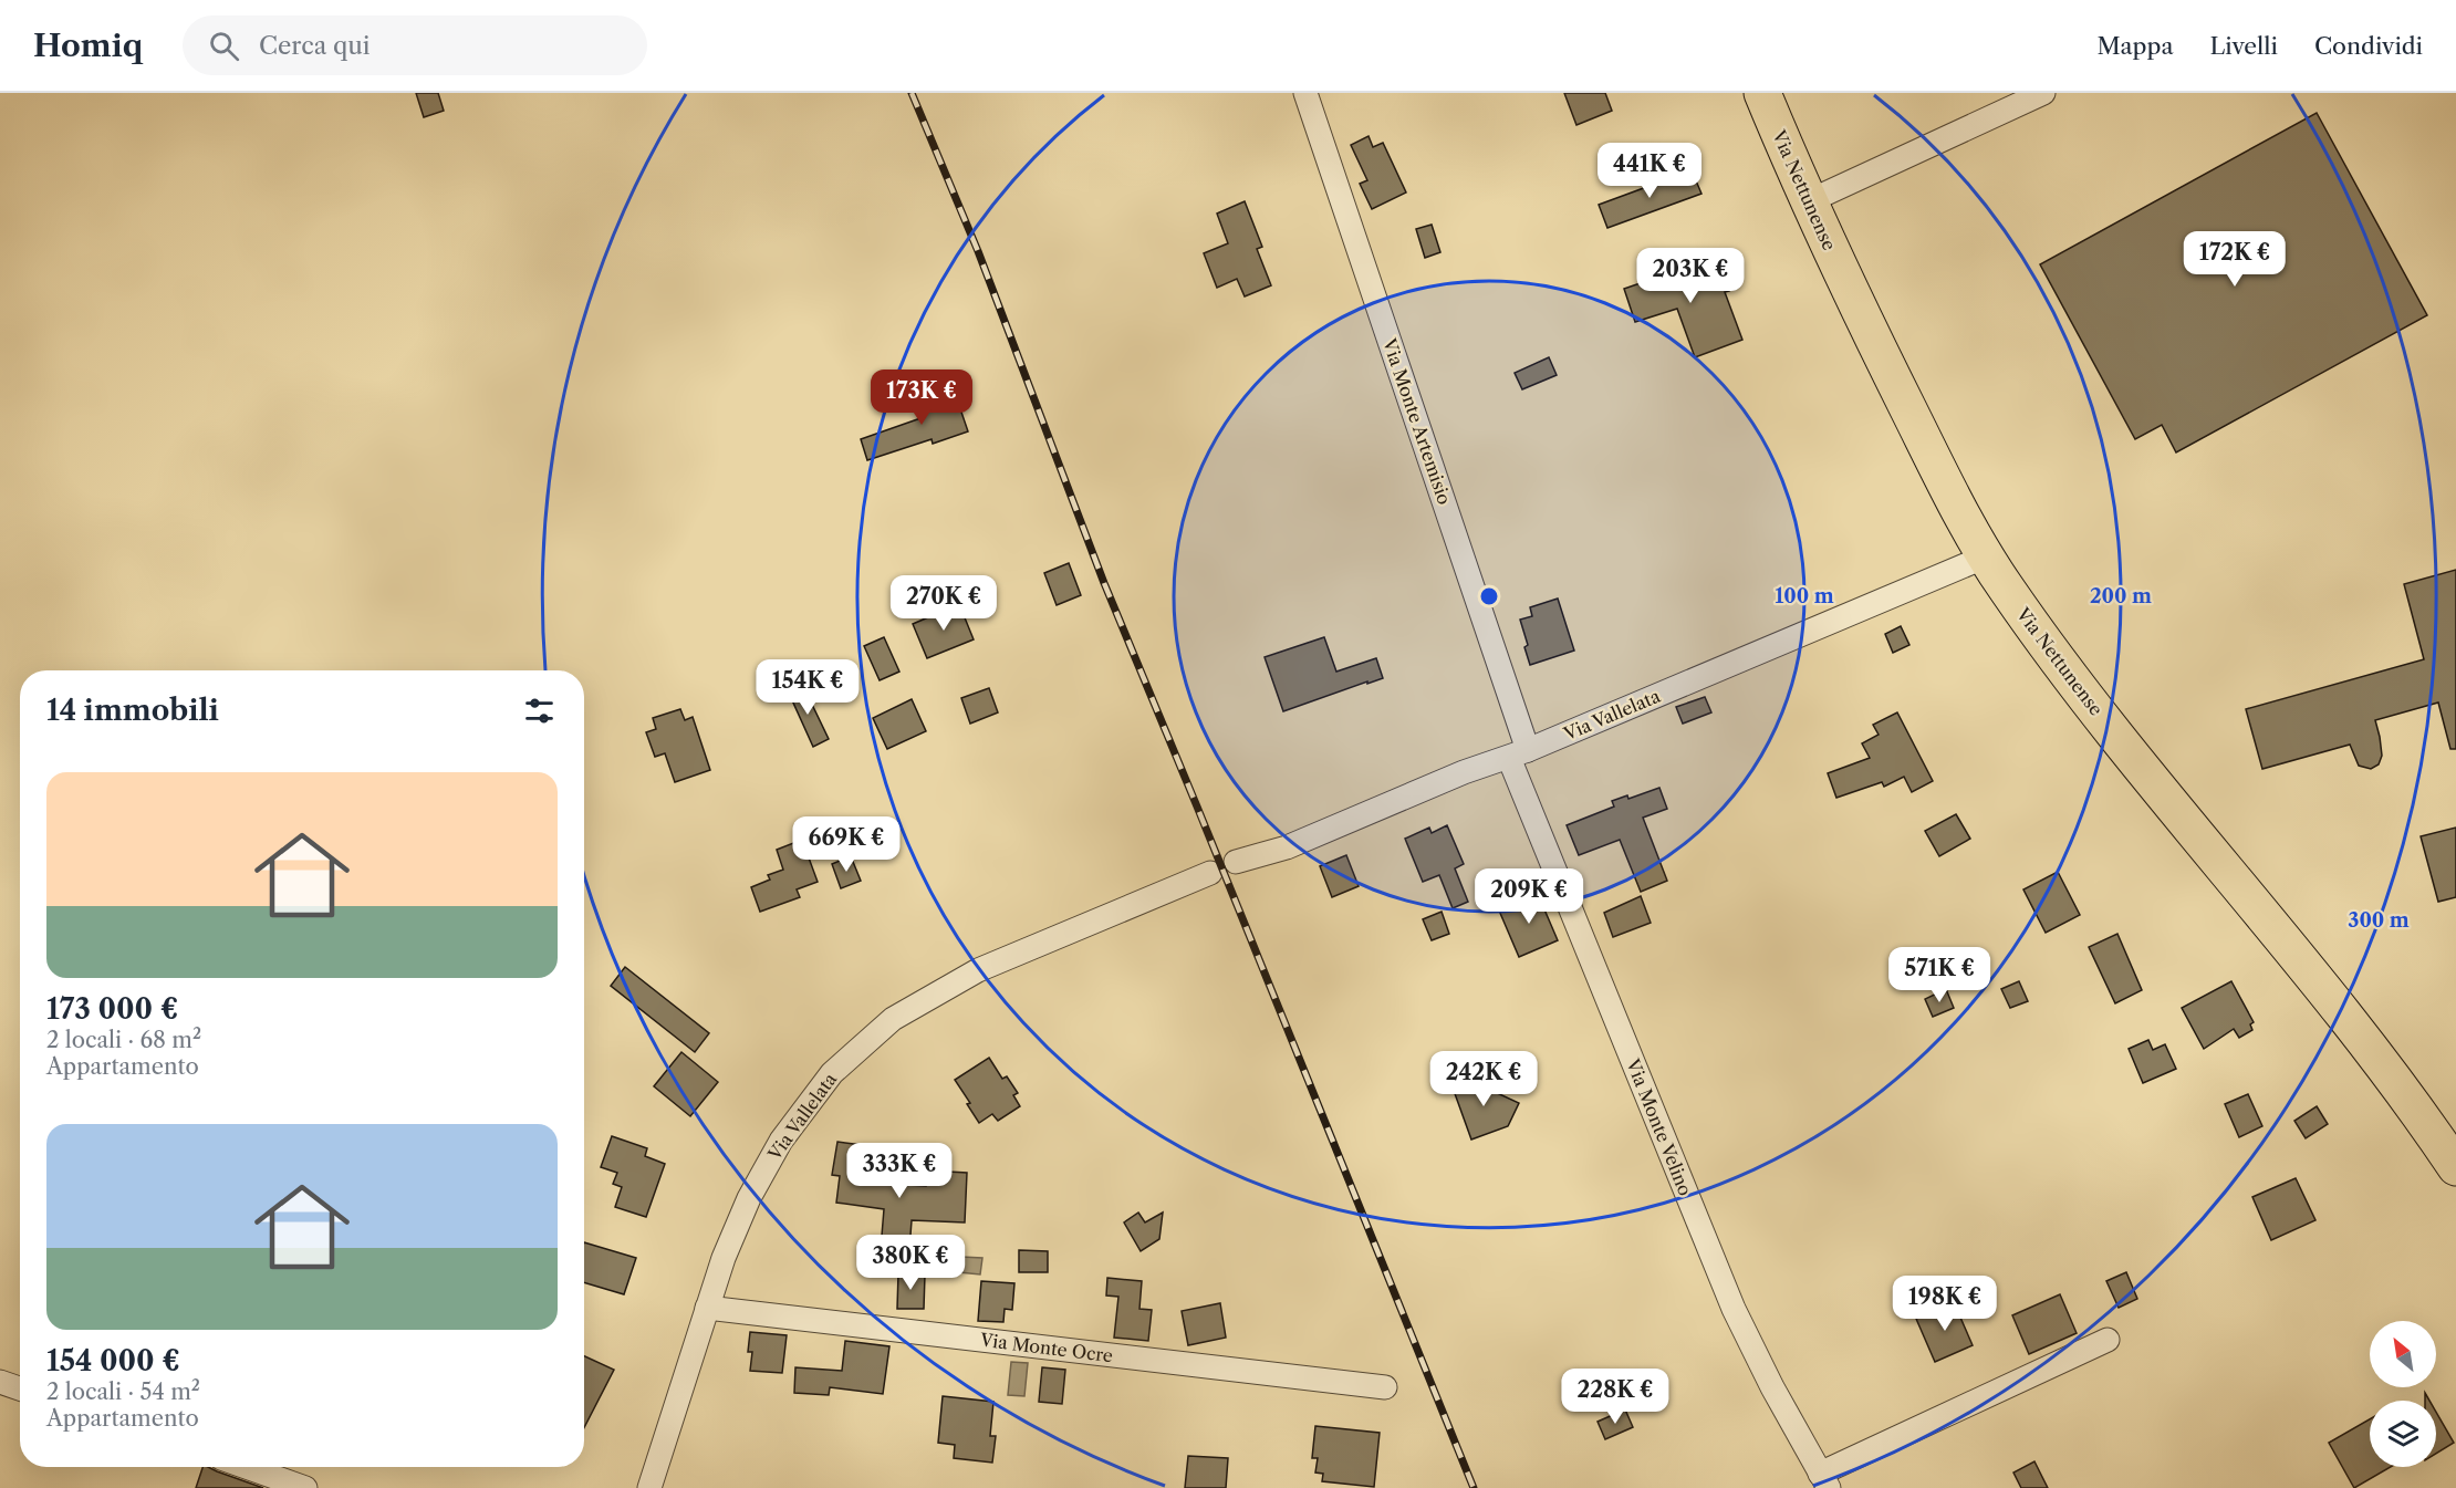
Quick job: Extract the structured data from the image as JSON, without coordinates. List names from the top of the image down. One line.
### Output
{"streets":{"main road":["Via Nettunense"],"street":["Via Monte Artemisio","Via Vallelata","Via Monte Velino","Via Monte Ocre"]},"crossings":[["Via Nettunense","Via Vallelata"],["Via Monte Artemisio","Via Vallelata"],["Via Monte Artemisio","Via Monte Velino"],["Via Vallelata","Via Monte Velino"],["Via Vallelata","Via Monte Ocre"]],"north":"top left","page":{"header":"Homiq","search":"Cerca qui","nav":["Mappa","Livelli","Condividi"],"price":["441K €","172K €","203K €","173K €","270K €","154K €","669K €","209K €","571K €","242K €","333K €","380K €","198K €","228K €"],"heading":"14 immobili","list":[{"name":"173 000 €","note":"2 locali · 68 m² · Appartamento"},{"name":"154 000 €","note":"2 locali · 54 m² · Appartamento"}]},"rings":["100 m","200 m","300 m"]}
